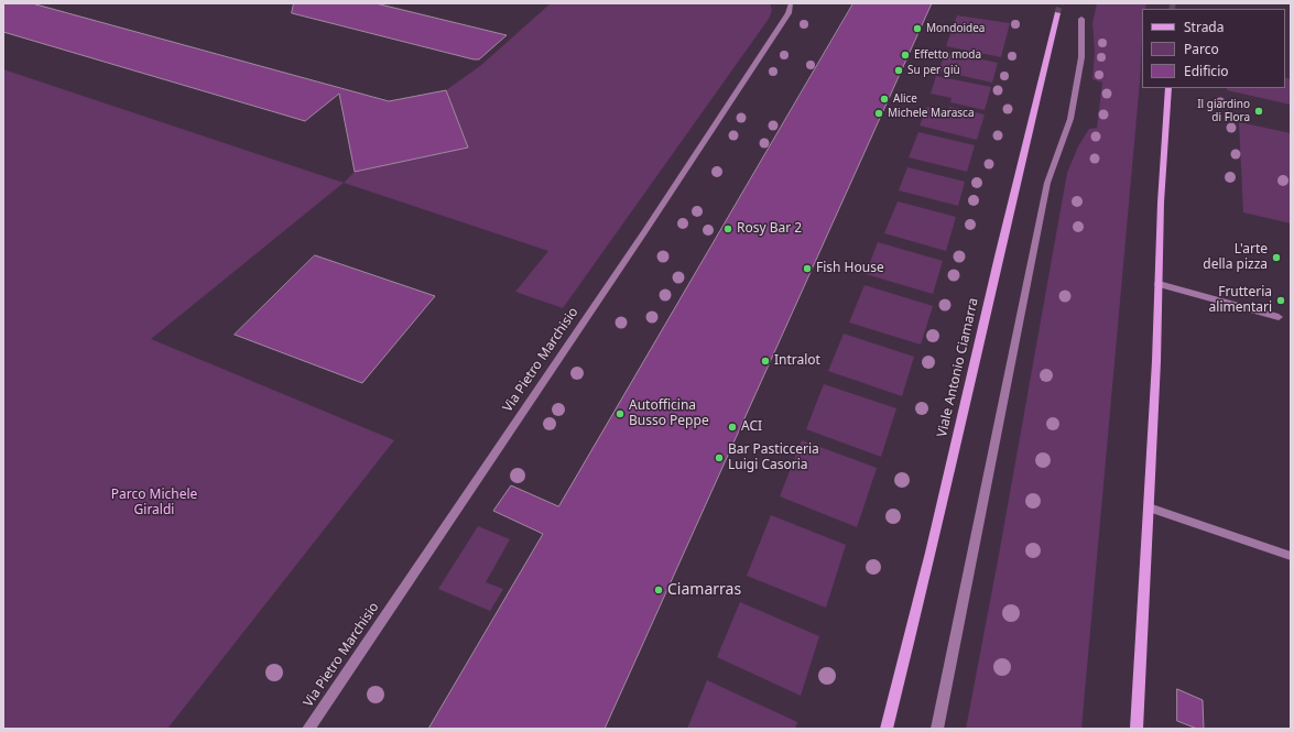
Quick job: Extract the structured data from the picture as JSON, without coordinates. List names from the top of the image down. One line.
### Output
{"streets":{"street":["Via Pietro Marchisio","Viale Antonio Ciamarra"]},"parks":["Parco Michele Giraldi"],"places":["Mondoidea","Effetto moda","Su per giù","Alice","Il giardino di Flora","Michele Marasca","Rosy Bar 2","L'arte della pizza","Fish House","Frutteria alimentari","Intralot","Autofficina Busso Peppe","ACI","Bar Pasticceria Luigi Casoria","Ciamarras"],"legend":["Strada","Parco","Edificio"]}
